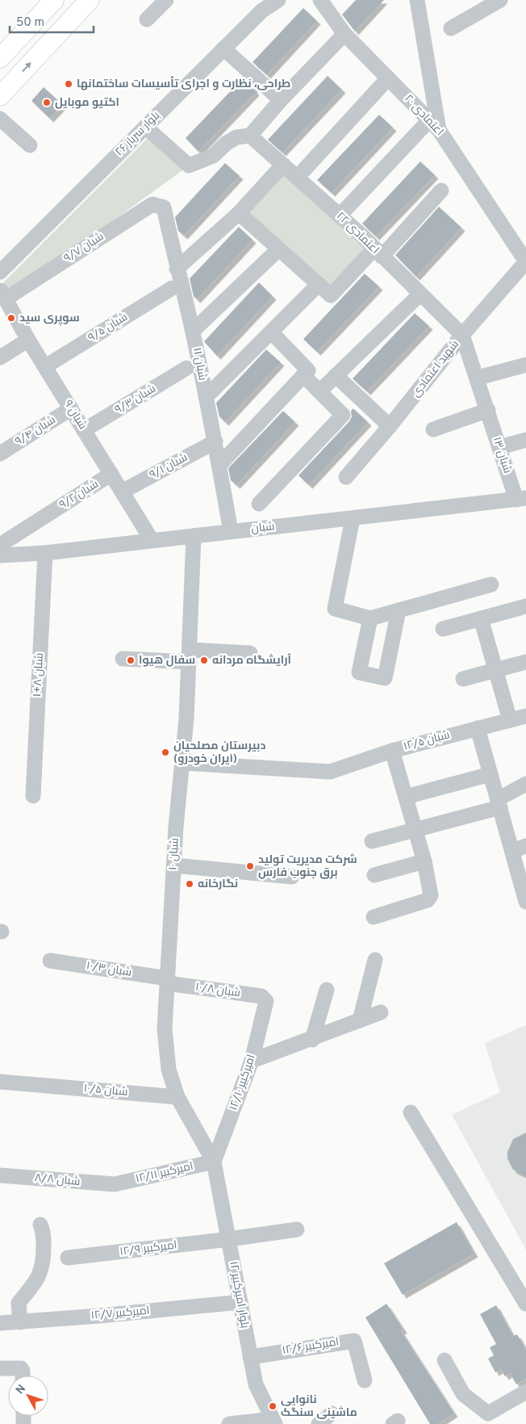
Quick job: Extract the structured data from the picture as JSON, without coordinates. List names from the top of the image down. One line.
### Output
{"streets":{"street":["۲۰ اعتمادی","۲۶ بلوار سرباز","۲۲ اعتمادی","۹/۷ شبان","۹/۵ شبان","۱۱ شبان","شهید اعتمادی","۹/۳ شبان","۹ شبان","۹/۴ شبان","۱۳ شبان","۹/۱ شبان","۹/۲ شبان","شبان","۱+۸ شبان","۱۲/۵ شبان","۱۰ شبان","۱۰/۳ شبان","۱۰/۸ شبان","۱۲/۱۰ امیرکبیر","۱۰/۵ شبان","۱۲/۱۱ امیرکبیر","۸/۸ شبان","۱۲/۹ امیرکبیر","۱۲ بلوار امیرکبیر","۱۲/۷ امیرکبیر","۱۲/۶ امیرکبیر"]},"crossings":[["۲۰ اعتمادی","شهید اعتمادی"],["۲۲ اعتمادی","شهید اعتمادی"],["۲۲ اعتمادی","۱۳ شبان"],["۹/۷ شبان","۱۱ شبان"],["۹/۷ شبان","۹ شبان"],["۹/۵ شبان","۹ شبان"],["۱۱ شبان","۹/۱ شبان"],["شهید اعتمادی","۱۳ شبان"],["۹/۳ شبان","۹ شبان"],["۹ شبان","۹/۴ شبان"],["۹ شبان","۹/۱ شبان"],["۹ شبان","۹/۲ شبان"],["۹ شبان","شبان"],["۱۳ شبان","شبان"],["شبان","۱+۸ شبان"],["شبان","۱۰ شبان"],["۱۲/۵ شبان","۱۰ شبان"],["۱۰ شبان","۱۰/۳ شبان"],["۱۰ شبان","۱۰/۸ شبان"],["۱۰ شبان","۱۲/۱۰ امیرکبیر"],["۱۰ شبان","۱۰/۵ شبان"],["۱۰ شبان","۱۲/۱۱ امیرکبیر"],["۱۰ شبان","۱۲ بلوار امیرکبیر"],["۱۰/۳ شبان","۱۰/۸ شبان"],["۱۰/۸ شبان","۱۲/۱۰ امیرکبیر"],["۱۲/۱۰ امیرکبیر","۱۲/۱۱ امیرکبیر"],["۱۲/۱۰ امیرکبیر","۱۲ بلوار امیرکبیر"],["۱۲/۱۱ امیرکبیر","۸/۸ شبان"],["۱۲/۱۱ امیرکبیر","۱۲ بلوار امیرکبیر"],["۱۲/۹ امیرکبیر","۱۲ بلوار امیرکبیر"],["۱۲ بلوار امیرکبیر","۱۲/۷ امیرکبیر"],["۱۲ بلوار امیرکبیر","۱۲/۶ امیرکبیر"]],"places":["طراحی، نظارت و اجرای تأسیسات ساختمانها","اکتیو موبایل","سوپری سید","سفال هیوا","آرایشگاه مردانه","دبیرستان مصلحیان (ایران خودرو)","شرکت مدیریت تولید برق جنوب فارس","نگارخانه","نانوایی ماشینی سنگک"],"scale_bar":"50 m","north":"top left"}
